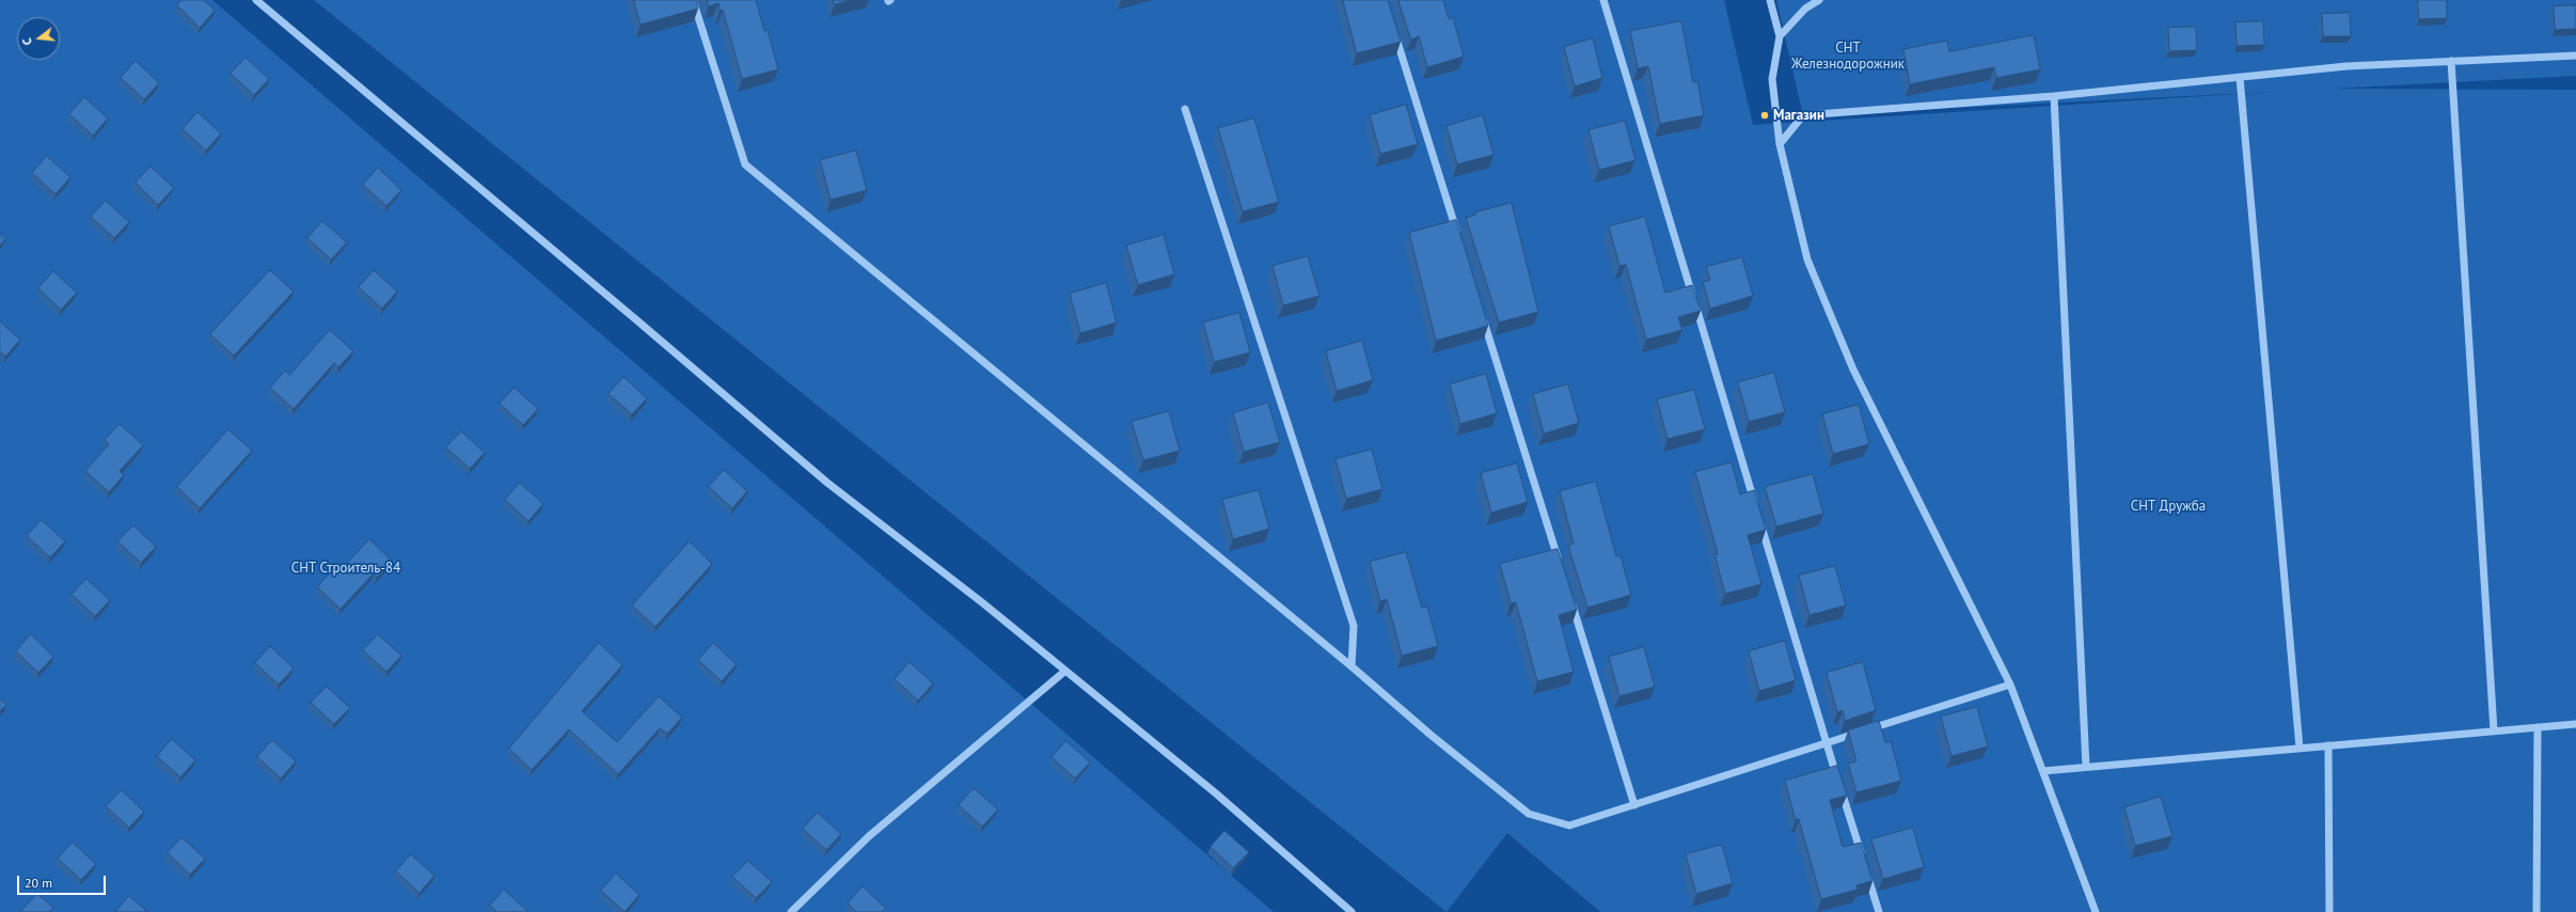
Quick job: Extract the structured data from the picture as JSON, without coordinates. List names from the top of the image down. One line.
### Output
{"parks":["СНТ Железнодорожник","СНТ Дружба","СНТ Строитель-84"],"places":["Магазин"],"scale_bar":"20 m","north":"left"}
